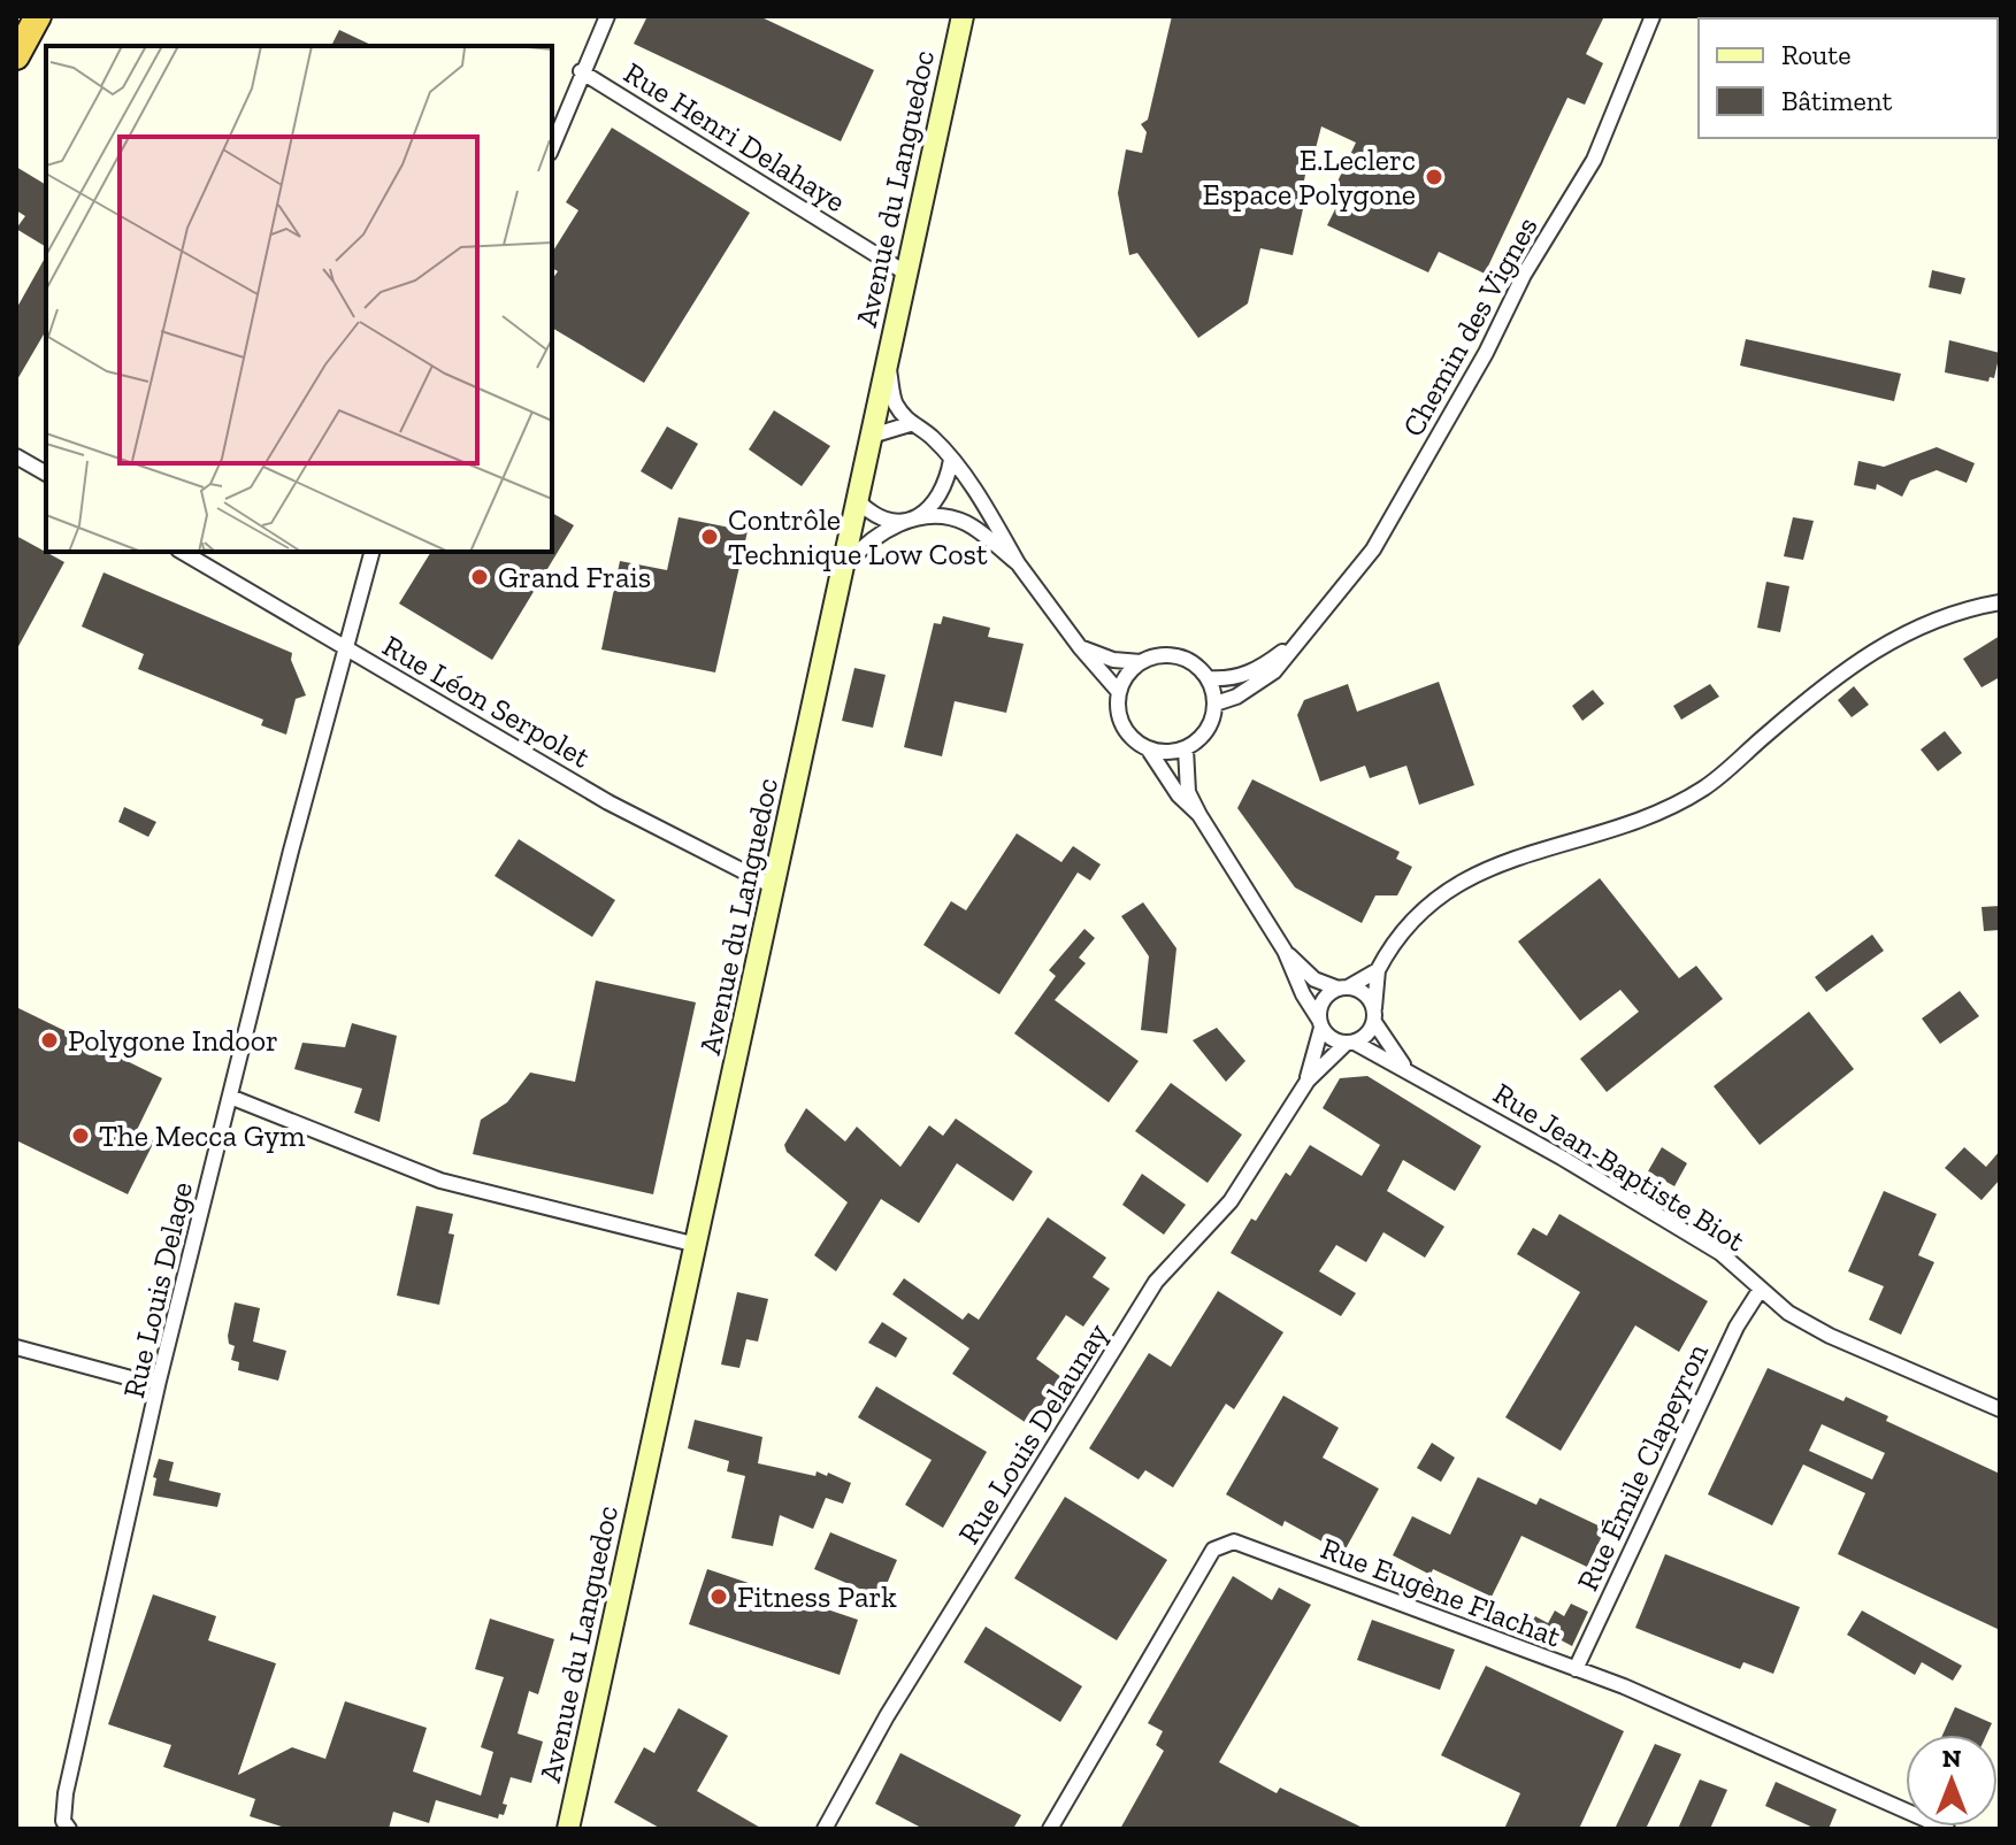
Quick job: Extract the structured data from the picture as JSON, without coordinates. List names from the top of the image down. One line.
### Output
{"streets":{"main road":["Avenue du Languedoc"],"street":["Rue Henri Delahaye","Chemin des Vignes","Rue Léon Serpolet","Rue Jean-Baptiste Biot","Rue Louis Delage","Rue Louis Delaunay","Rue Émile Clapeyron","Rue Eugène Flachat"]},"crossings":[["Rue Henri Delahaye","Avenue du Languedoc"],["Avenue du Languedoc","Rue Léon Serpolet"],["Rue Léon Serpolet","Rue Louis Delage"],["Rue Jean-Baptiste Biot","Rue Louis Delaunay"],["Rue Jean-Baptiste Biot","Rue Émile Clapeyron"],["Rue Émile Clapeyron","Rue Eugène Flachat"]],"places":["E.Leclerc Espace Polygone","Contrôle Technique Low Cost","Grand Frais","Polygone Indoor","The Mecca Gym","Fitness Park"],"legend":["Route","Bâtiment"],"north":"top"}
